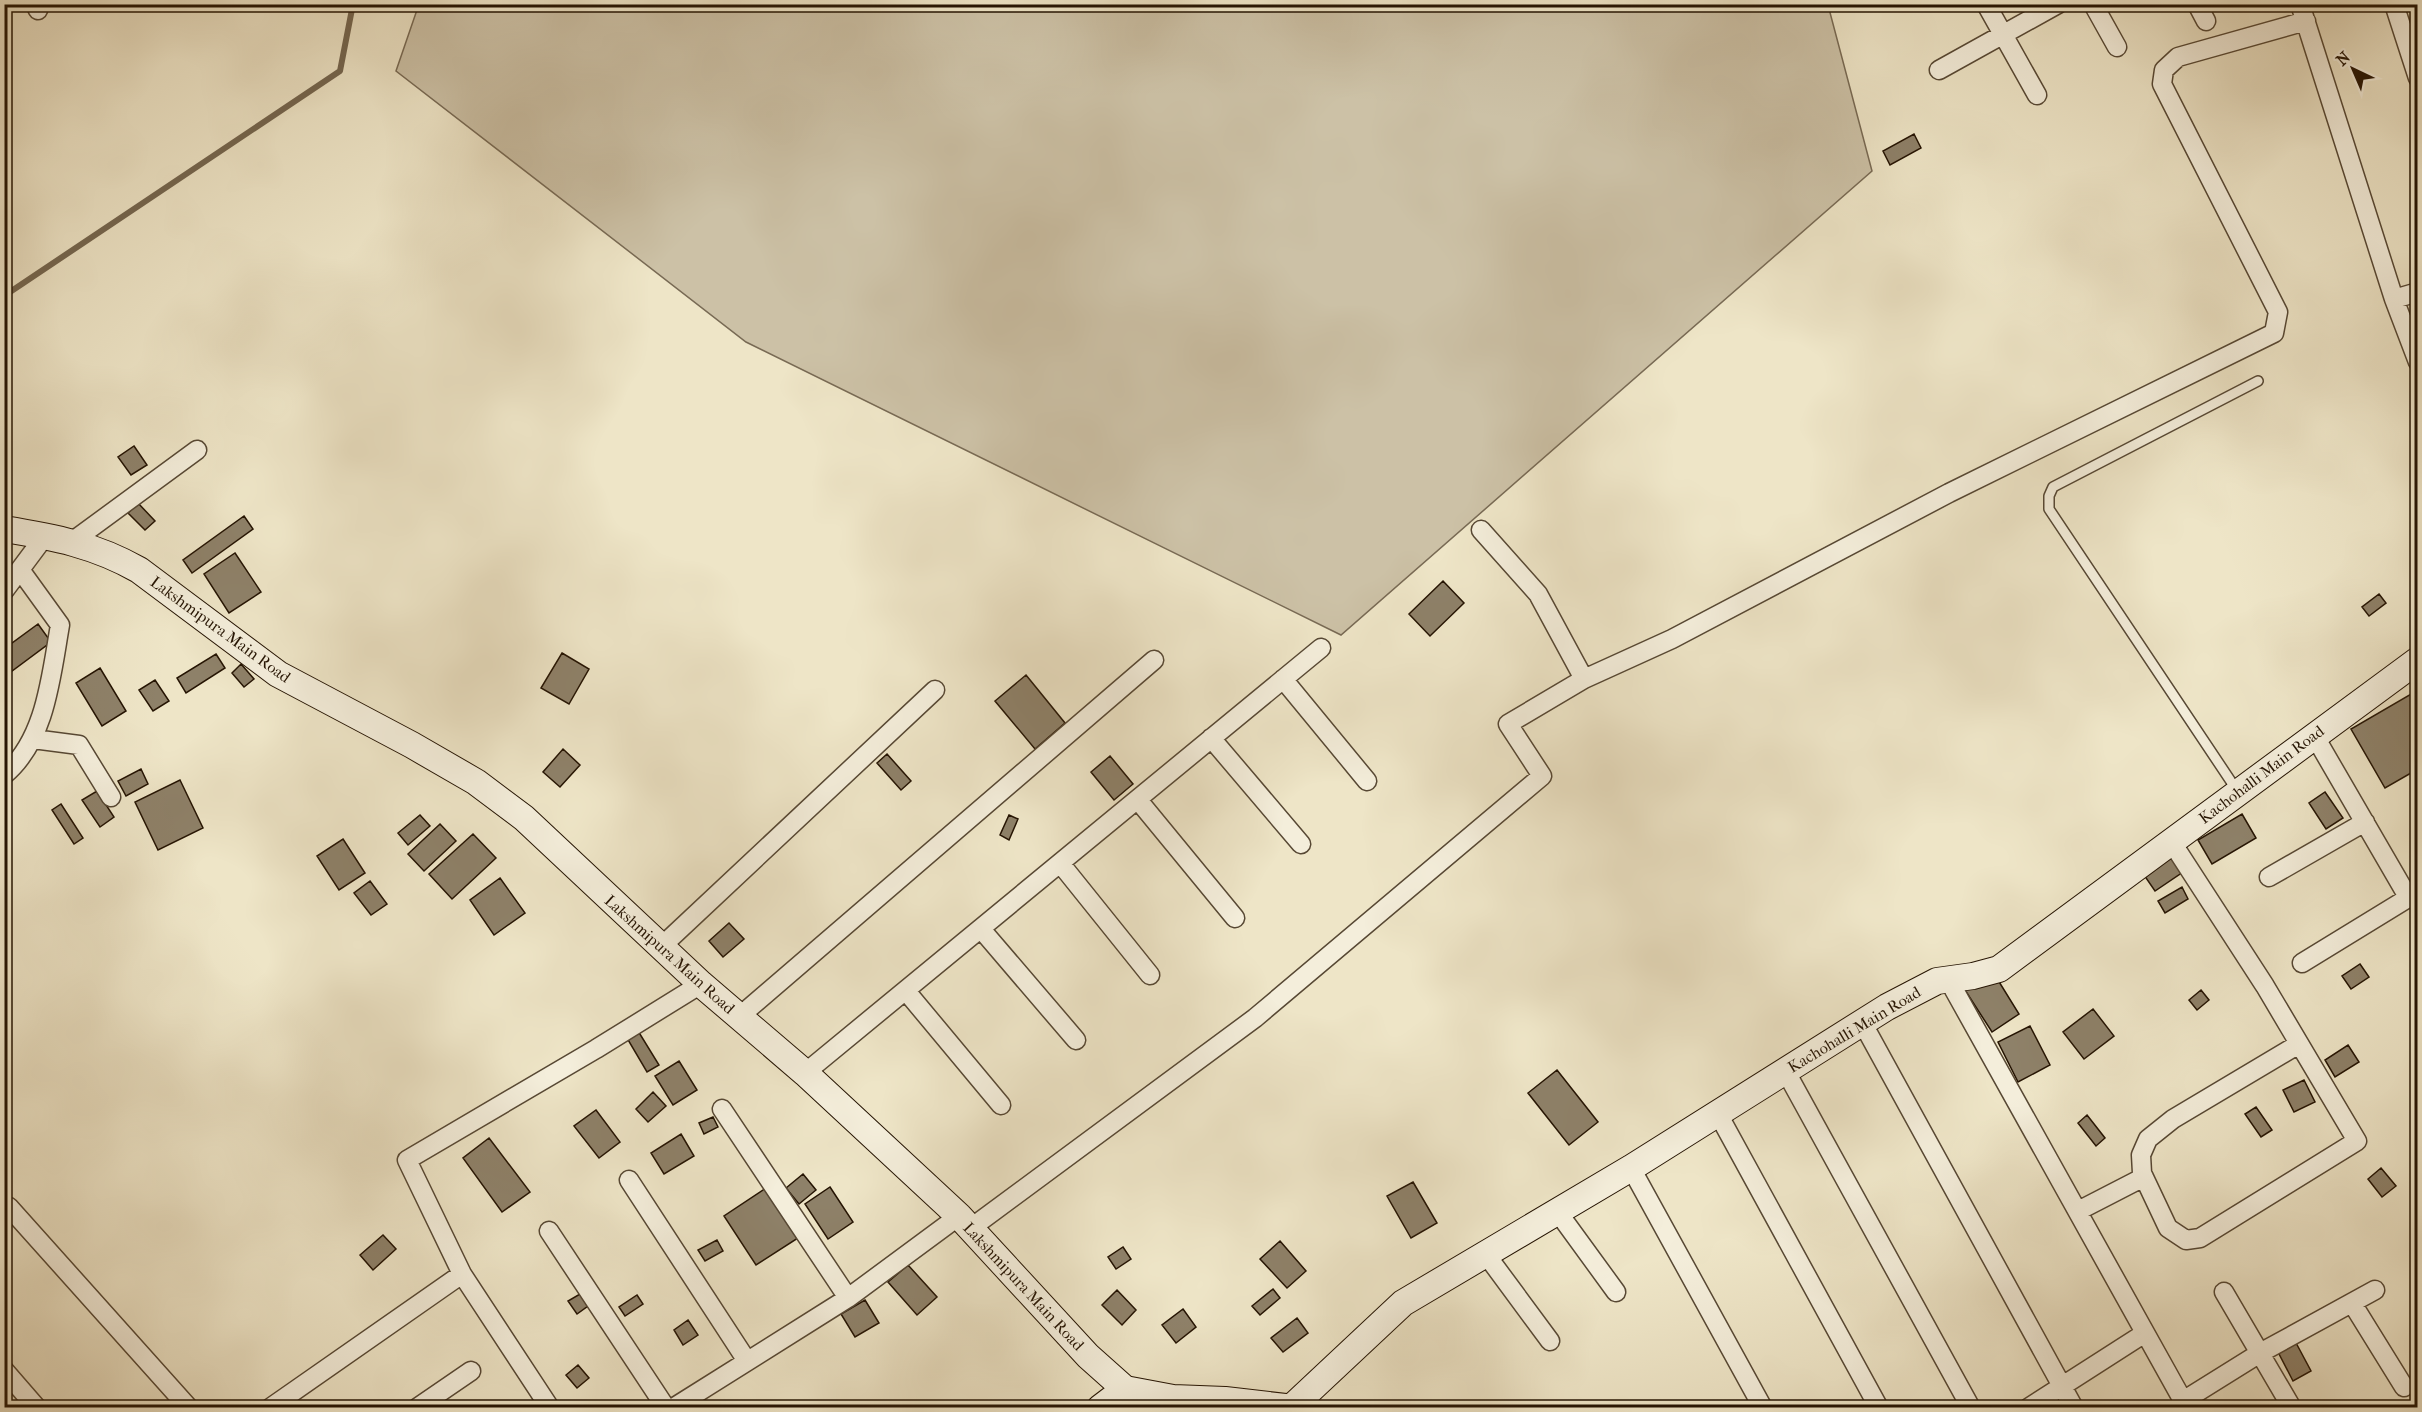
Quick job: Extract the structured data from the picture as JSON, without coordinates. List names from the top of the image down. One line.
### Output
{"streets":{"main road":["Lakshmipura Main Road","Kachohalli Main Road"]},"north":"top left"}
